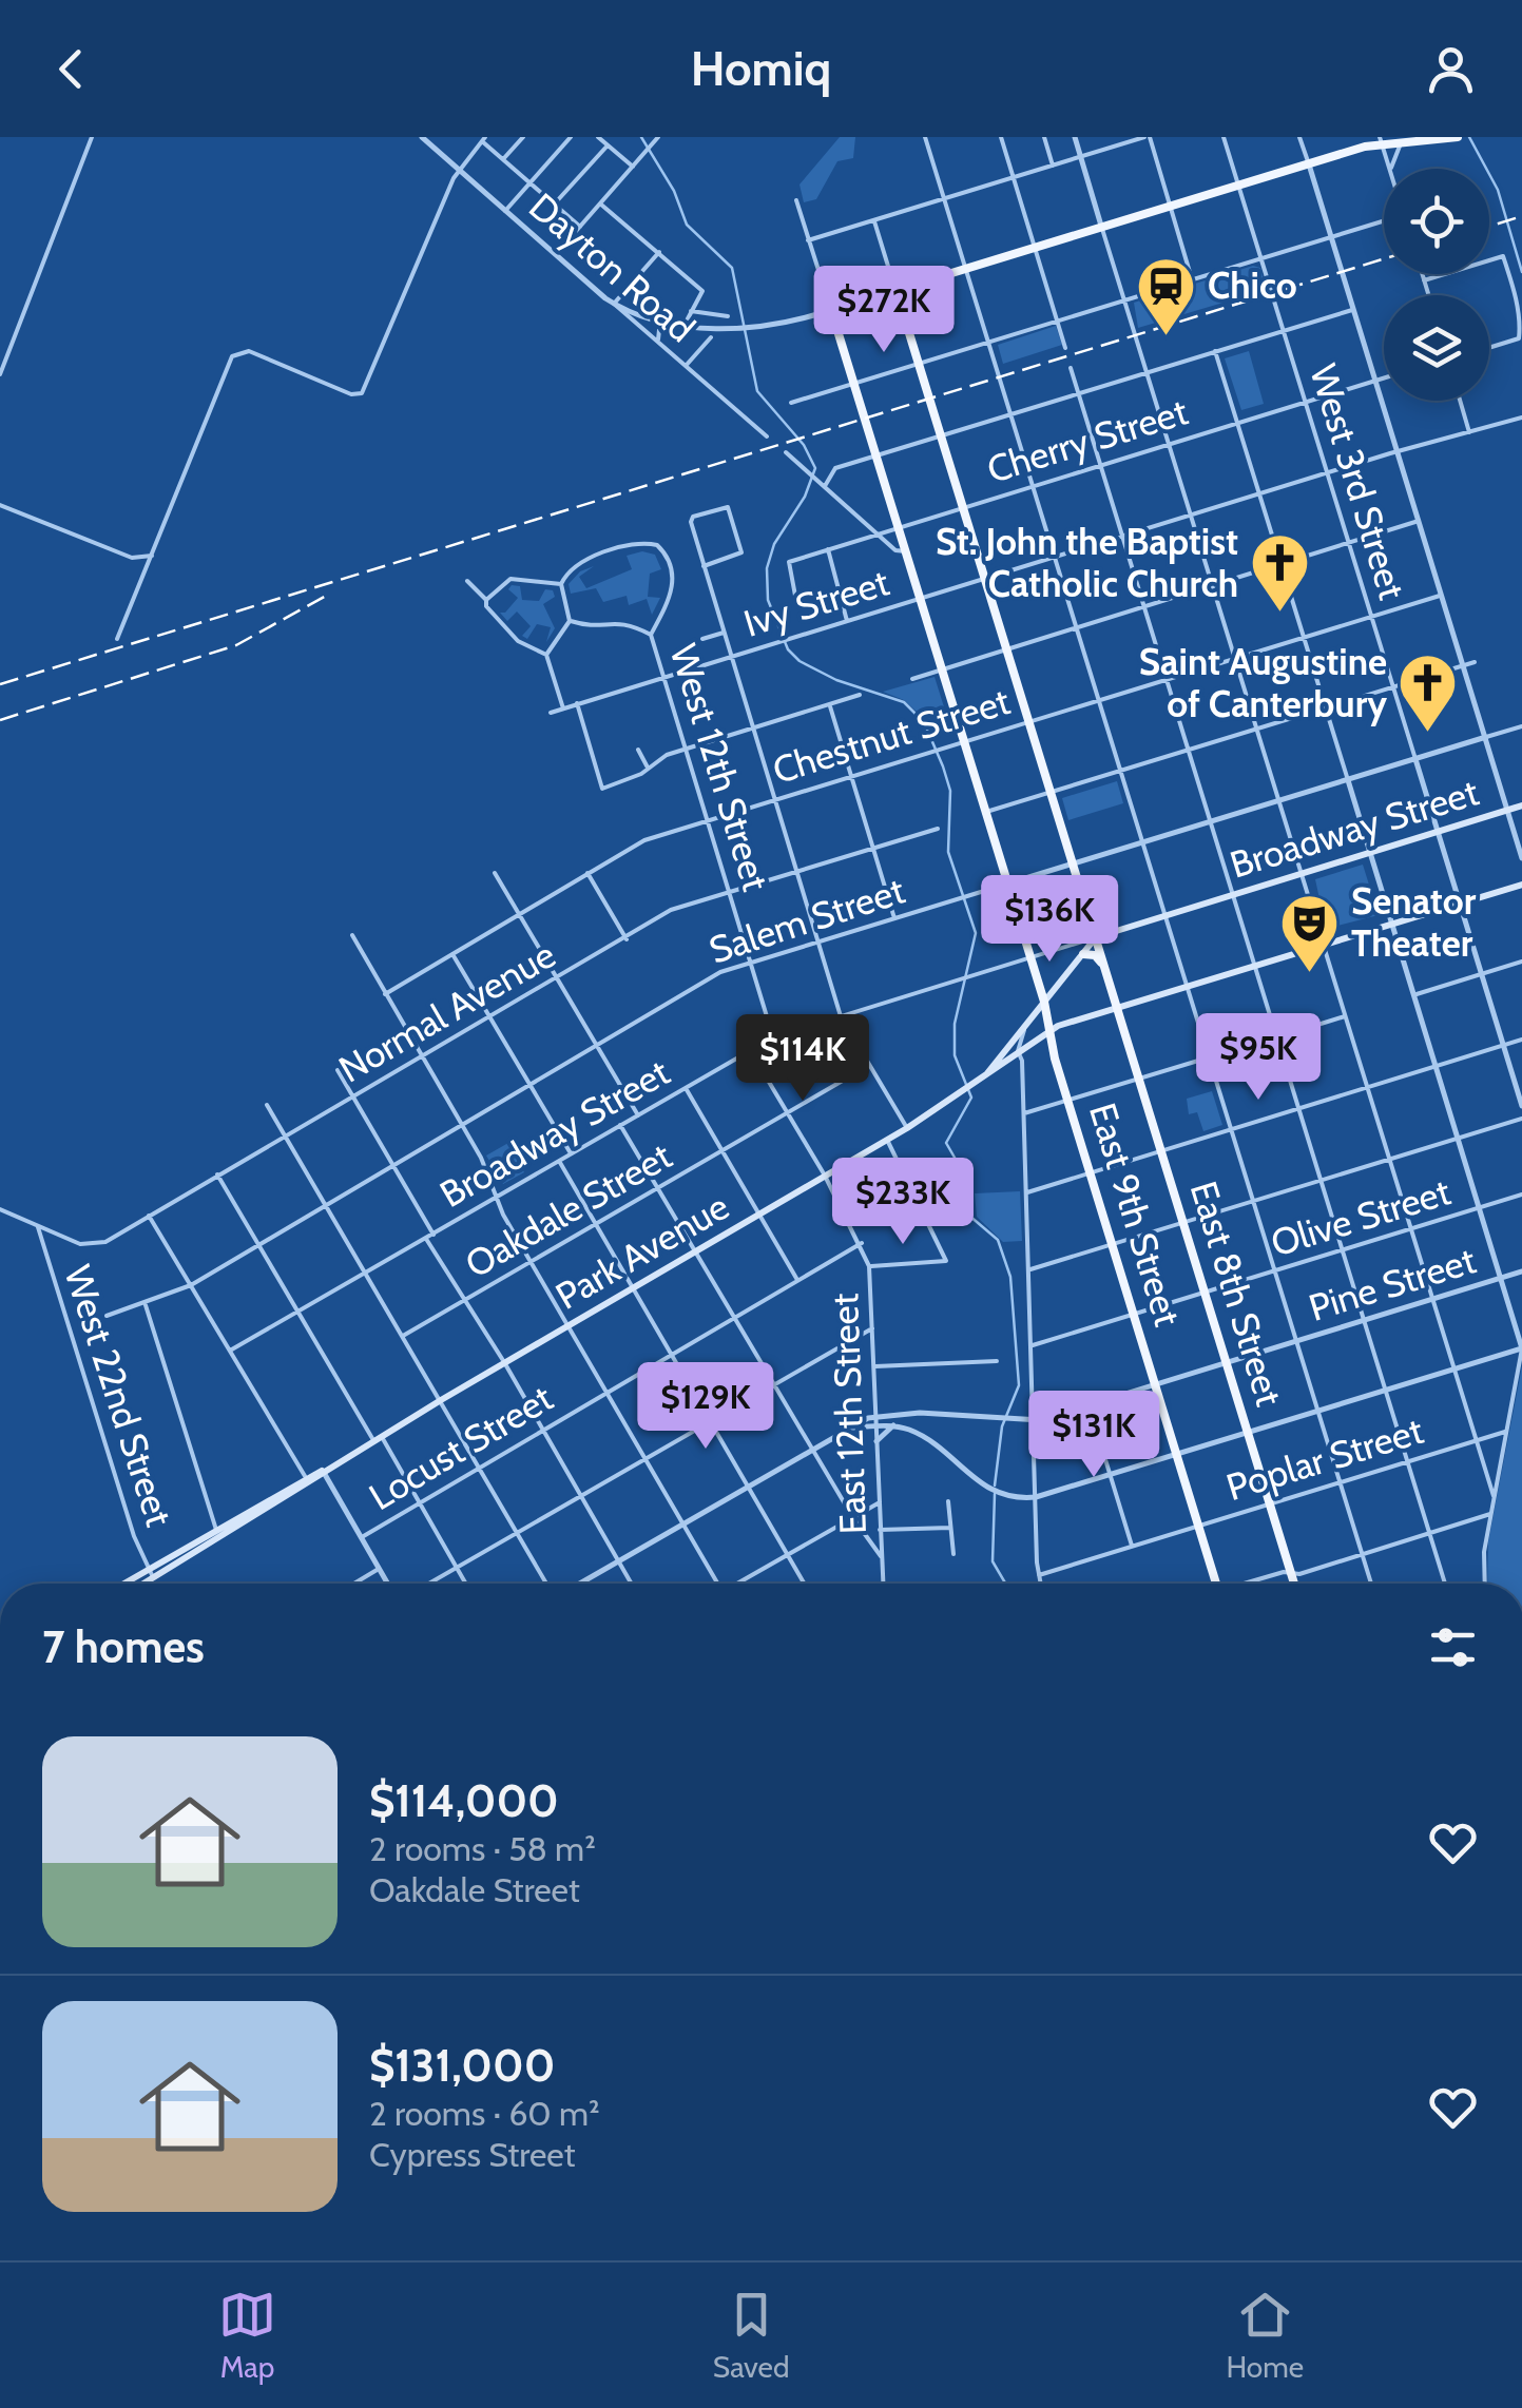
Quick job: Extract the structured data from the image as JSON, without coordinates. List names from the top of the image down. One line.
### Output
{"streets":{"main road":["Broadway Street","East 9th Street","Park Avenue","East 8th Street"],"street":["Dayton Road","Cherry Street","West 3rd Street","Ivy Street","Chestnut Street","West 12th Street","Salem Street","Normal Avenue","Oakdale Street","Olive Street","Pine Street","West 22nd Street","East 12th Street","Locust Street","Poplar Street"]},"crossings":[["Cherry Street","West 3rd Street"],["Cherry Street","East 9th Street"],["Cherry Street","East 8th Street"],["West 3rd Street","Ivy Street"],["West 3rd Street","Chestnut Street"],["West 3rd Street","Broadway Street"],["West 3rd Street","Salem Street"],["West 3rd Street","Park Avenue"],["Ivy Street","West 12th Street"],["Ivy Street","East 9th Street"],["Ivy Street","East 8th Street"],["Chestnut Street","West 12th Street"],["Chestnut Street","East 9th Street"],["Chestnut Street","East 8th Street"],["West 12th Street","Broadway Street"],["West 12th Street","Salem Street"],["West 12th Street","Normal Avenue"],["Broadway Street","East 9th Street"],["Broadway Street","East 8th Street"],["Salem Street","East 9th Street"],["Salem Street","East 8th Street"],["Normal Avenue","West 22nd Street"],["East 9th Street","Olive Street"],["East 9th Street","Park Avenue"],["East 9th Street","Pine Street"],["East 9th Street","Poplar Street"],["Olive Street","East 8th Street"],["Park Avenue","East 8th Street"],["Park Avenue","West 22nd Street"],["Park Avenue","East 12th Street"],["Pine Street","East 8th Street"],["Pine Street","East 12th Street"],["East 8th Street","Poplar Street"],["East 12th Street","Locust Street"]],"places":{"station":["Chico"],"church":["St. John the Baptist Catholic Church","Saint Augustine of Canterbury"],"theatre":["Senator Theater"]},"page":{"header":"Homiq","price":["$272K","$136K","$95K","$114K","$233K","$129K","$131K"],"heading":"7 homes","list":[{"name":"$114,000","note":"2 rooms · 58 m² · Oakdale Street"},{"name":"$131,000","note":"2 rooms · 60 m² · Cypress Street"}],"tabs":["Map","Saved","Home"]}}
